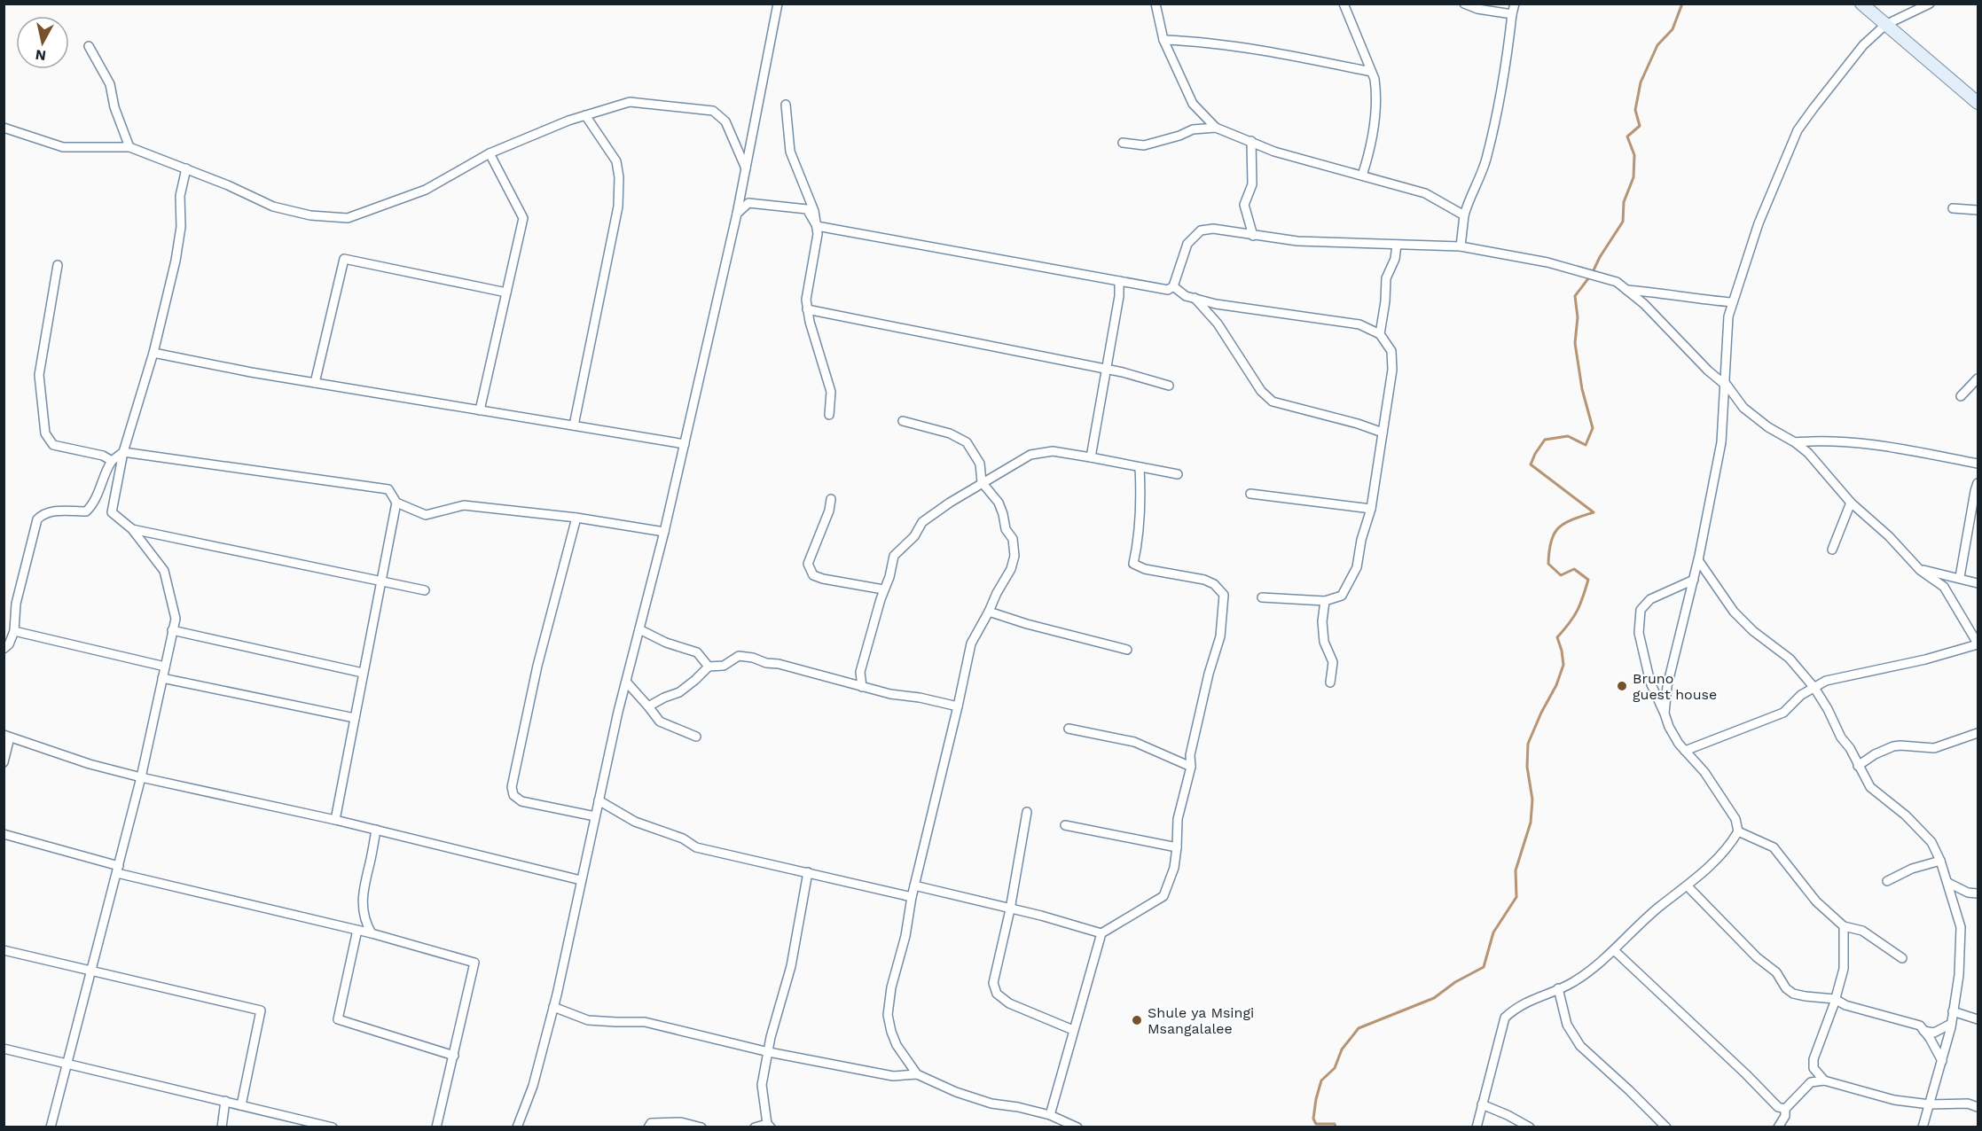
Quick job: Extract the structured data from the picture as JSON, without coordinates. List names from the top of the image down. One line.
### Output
{"places":["Bruno guest house","Shule ya Msingi Msangalalee"],"north":"bottom"}
